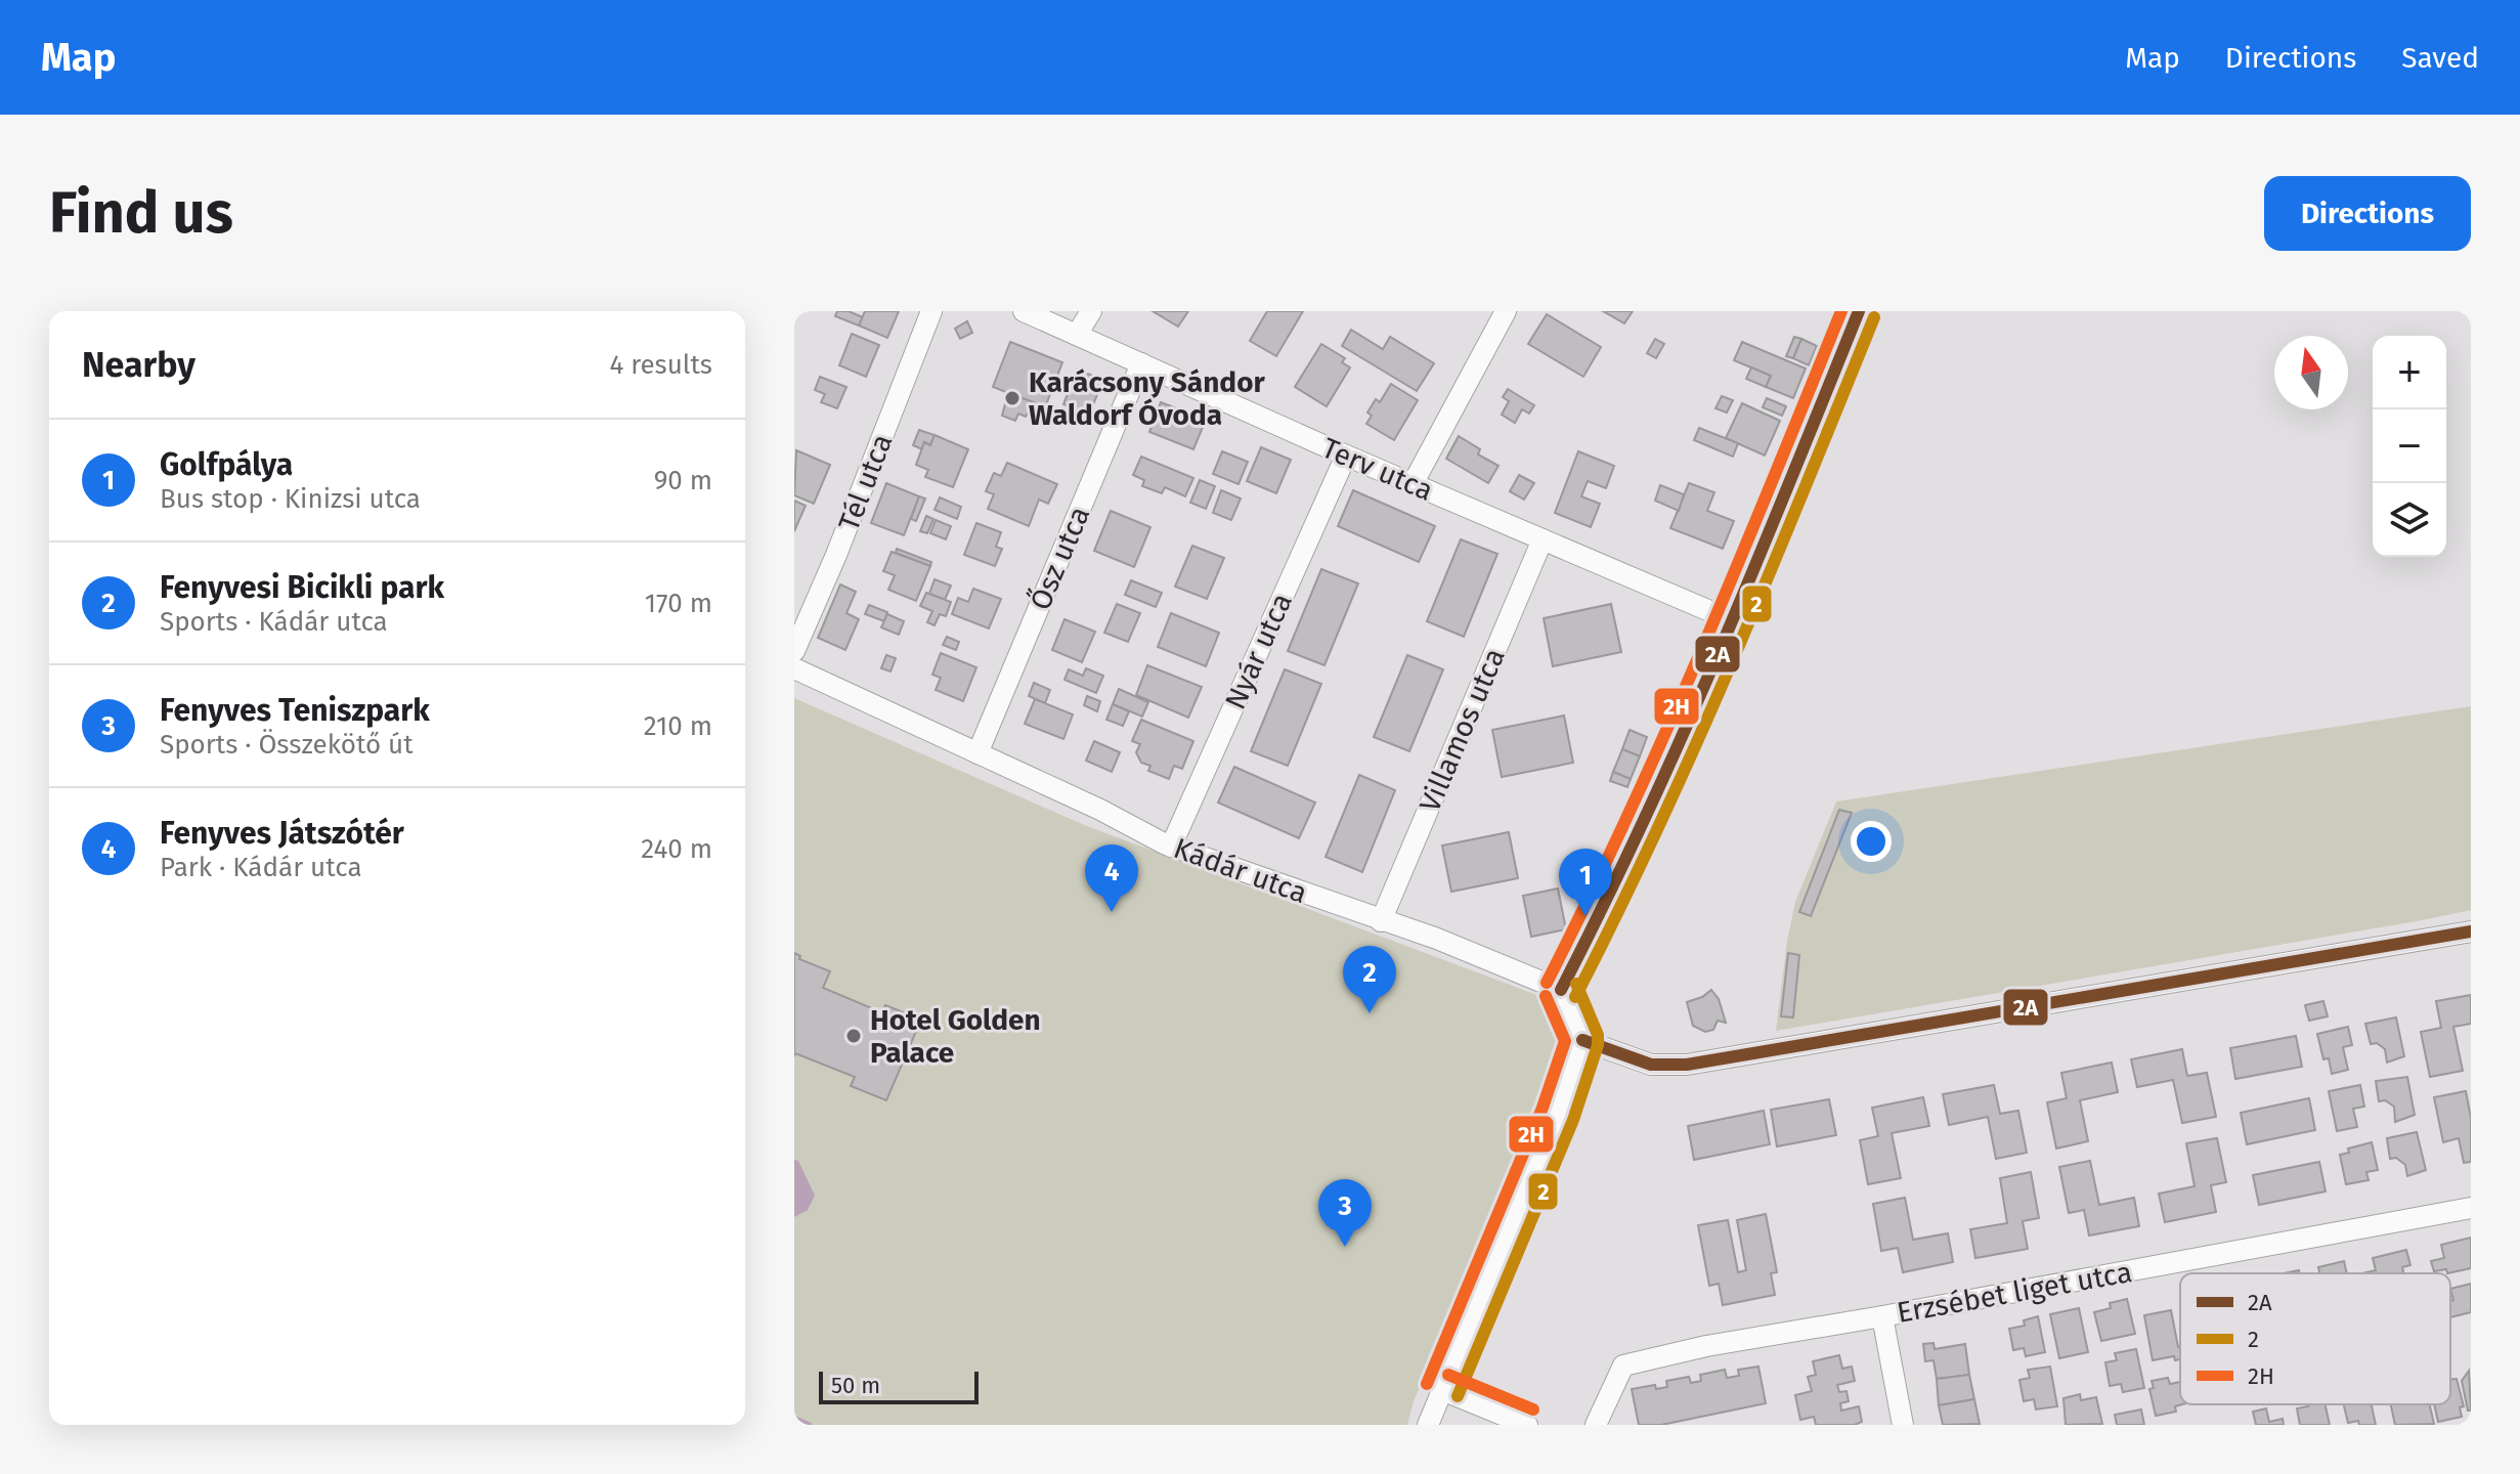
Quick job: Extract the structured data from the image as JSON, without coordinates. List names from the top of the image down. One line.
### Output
{"streets":{"street":["Terv utca","Tél utca","Ősz utca","Nyár utca","Villamos utca","Kádár utca","Erzsébet liget utca"]},"crossings":[["Terv utca","Ősz utca"],["Terv utca","Nyár utca"],["Terv utca","Villamos utca"],["Ősz utca","Kádár utca"],["Nyár utca","Kádár utca"],["Villamos utca","Kádár utca"]],"places":["Karácsony Sándor Waldorf Óvoda","Hotel Golden Palace"],"lines":["transit line 2A","transit line 2H","transit line 2"],"legend":["2A","2","2H"],"scale_bar":"50 m","north":"top","page":{"header":"Map","nav":["Map","Directions","Saved"],"buttons":"Directions","title":"Find us","heading":["Nearby","4 results"],"map_buttons":["+","−"],"list":[{"mark":"1","name":"Golfpálya","note":"Bus stop · Kinizsi utca","value":"90 m"},{"mark":"2","name":"Fenyvesi Bicikli park","note":"Sports · Kádár utca","value":"170 m"},{"mark":"3","name":"Fenyves Teniszpark","note":"Sports · Összekötő út","value":"210 m"},{"mark":"4","name":"Fenyves Játszótér","note":"Park · Kádár utca","value":"240 m"}],"pins":["4","1","2","3"],"scale":"50 m"}}
